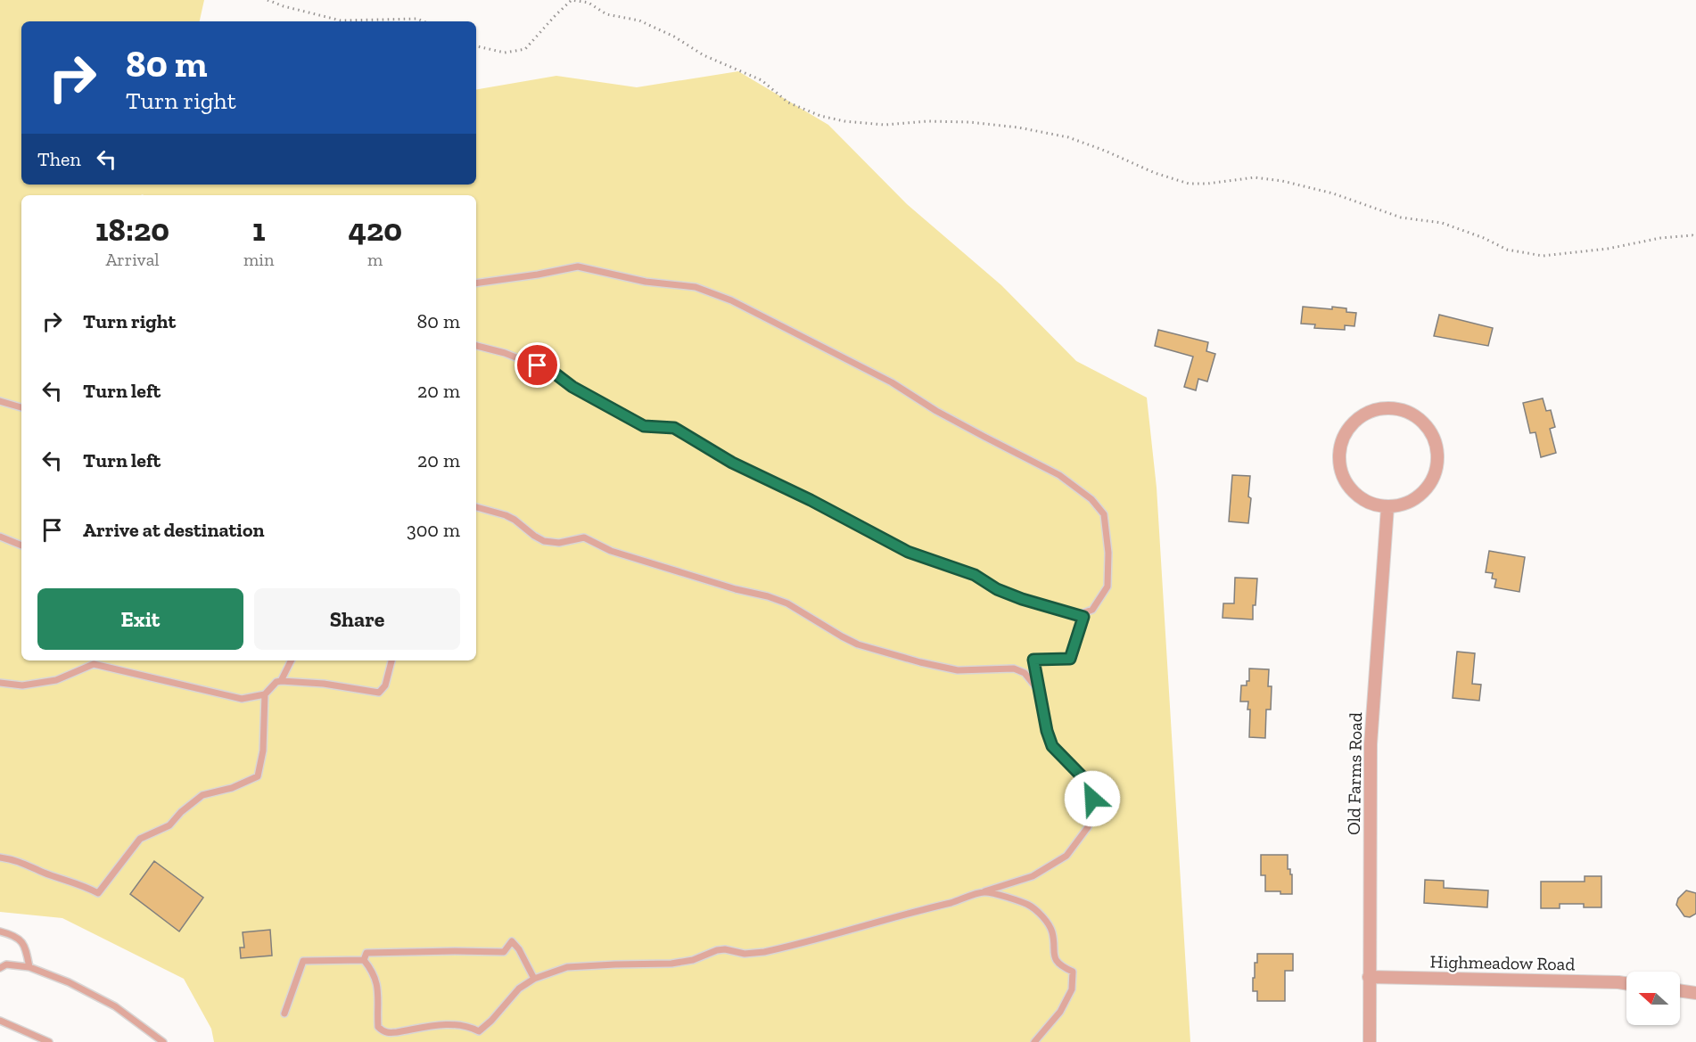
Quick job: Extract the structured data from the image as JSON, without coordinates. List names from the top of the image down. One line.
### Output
{"streets":{"street":["Old Farms Road","Highmeadow Road"]},"crossings":[["Old Farms Road","Highmeadow Road"]],"north":"left","page":{"turn":["80 m","Turn right"],"then":"Then","eta":["18:20","Arrival","1","min","420","m"],"list":[{"name":"Turn right","value":"80 m"},{"name":"Turn left","value":"20 m"},{"name":"Turn left","value":"20 m"},{"name":"Arrive at destination","value":"300 m"}],"buttons":["Exit","Share"]}}
